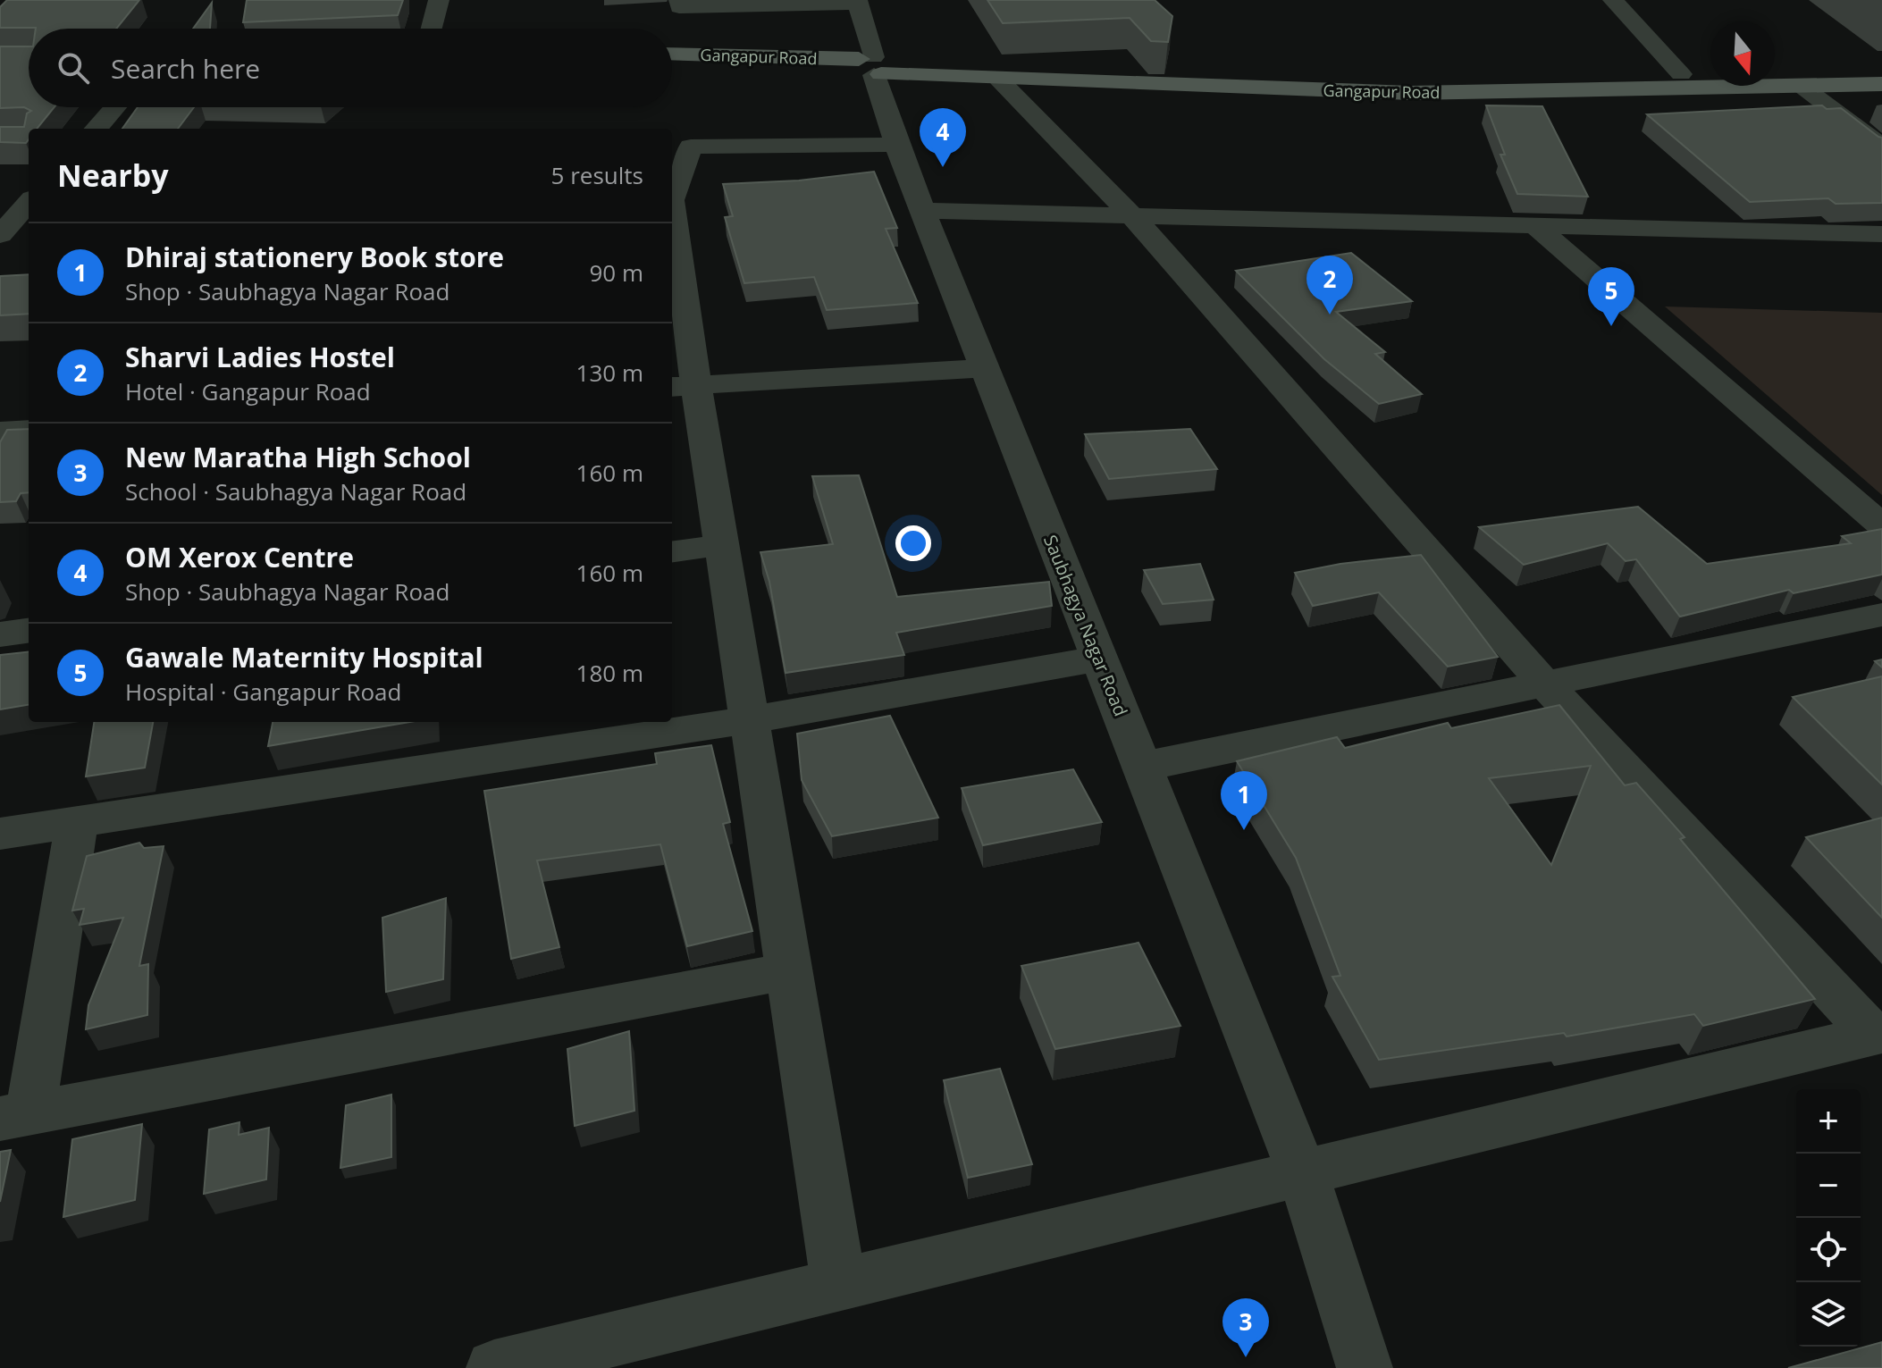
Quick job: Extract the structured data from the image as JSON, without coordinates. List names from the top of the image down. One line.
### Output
{"streets":{"main road":["Gangapur Road"],"street":["Saubhagya Nagar Road"]},"crossings":[["Gangapur Road","Saubhagya Nagar Road"]],"north":"bottom","page":{"search":"Search here","pins":["4","2","5","1","3"],"heading":["Nearby","5 results"],"list":[{"mark":"1","name":"Dhiraj stationery Book store","note":"Shop · Saubhagya Nagar Road","value":"90 m"},{"mark":"2","name":"Sharvi Ladies Hostel","note":"Hotel · Gangapur Road","value":"130 m"},{"mark":"3","name":"New Maratha High School","note":"School · Saubhagya Nagar Road","value":"160 m"},{"mark":"4","name":"OM Xerox Centre","note":"Shop · Saubhagya Nagar Road","value":"160 m"},{"mark":"5","name":"Gawale Maternity Hospital","note":"Hospital · Gangapur Road","value":"180 m"}],"map_buttons":["+","−"]}}
